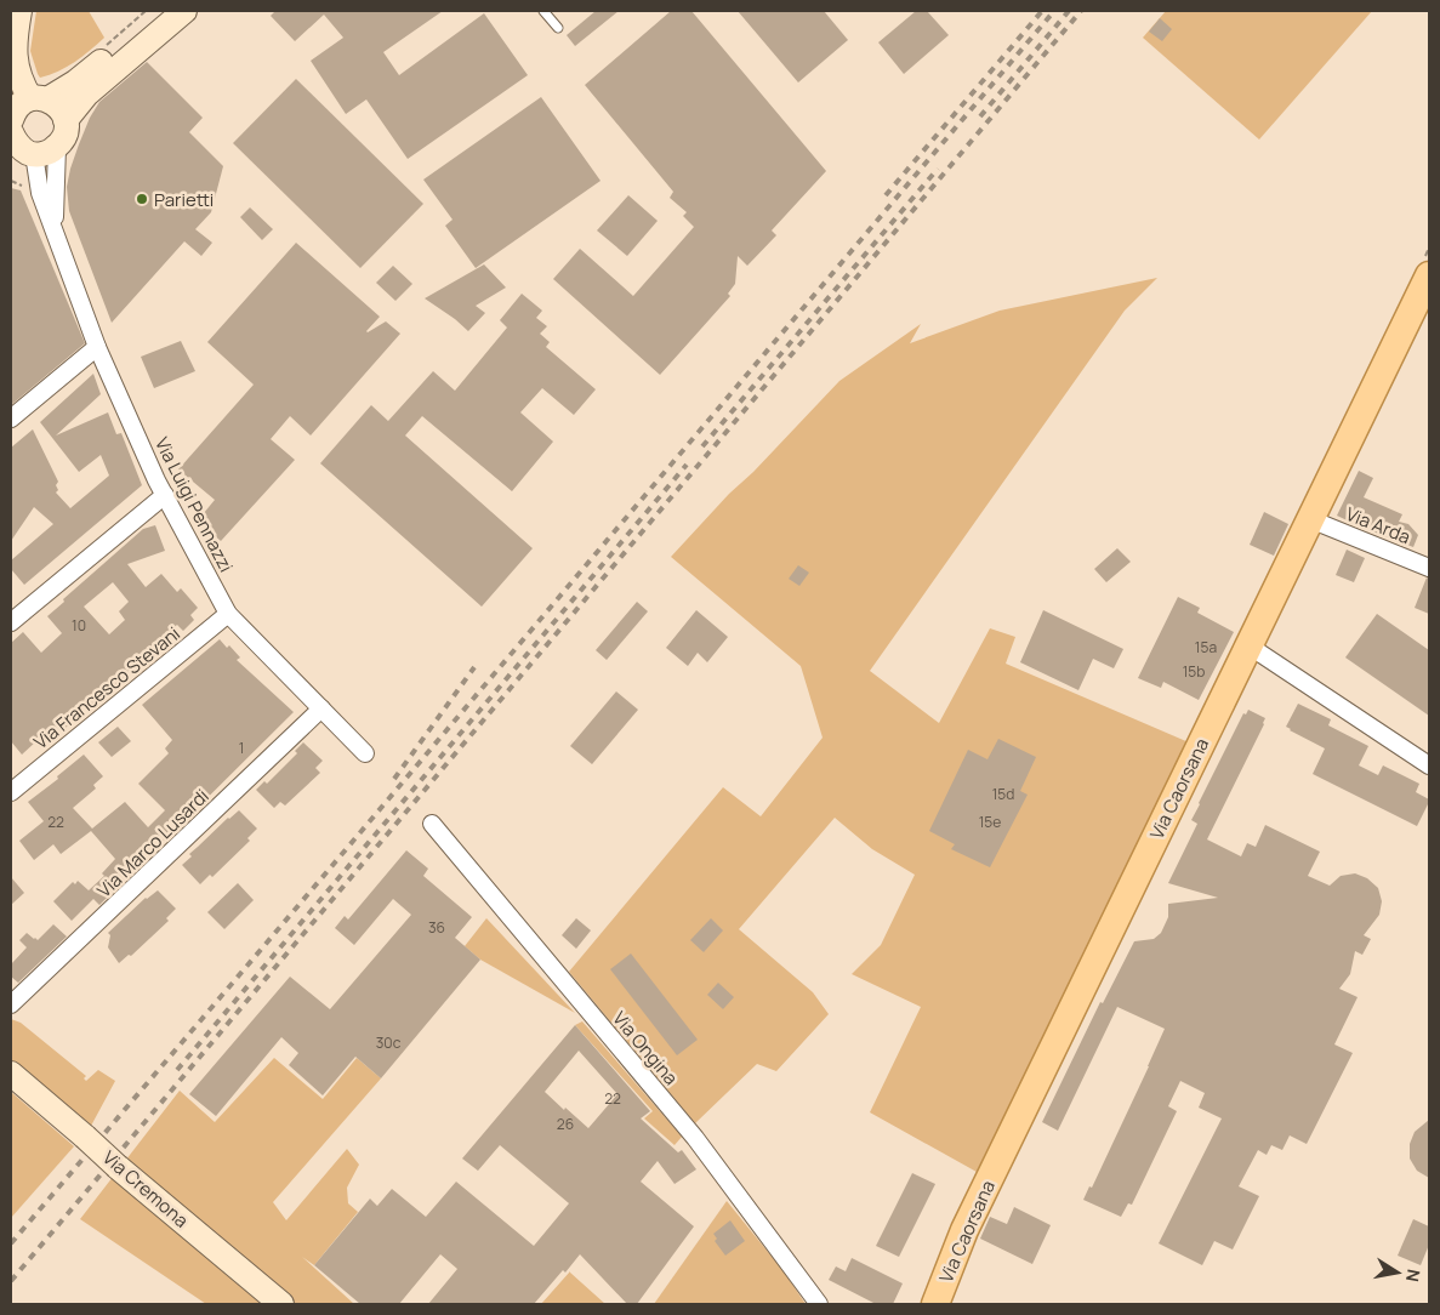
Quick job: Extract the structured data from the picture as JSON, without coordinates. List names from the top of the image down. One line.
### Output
{"streets":{"main road":["Via Caorsana","Via Cremona"],"street":["Via Luigi Pennazzi","Via Arda","Via Francesco Stevani","Via Marco Lusardi","Via Ongina"]},"crossings":[["Via Luigi Pennazzi","Via Francesco Stevani"],["Via Luigi Pennazzi","Via Marco Lusardi"],["Via Arda","Via Caorsana"]],"places":["Parietti"],"house_numbers":["10","15a","15b","1","15d","22","15e","36","30c","22","26"],"north":"right"}
